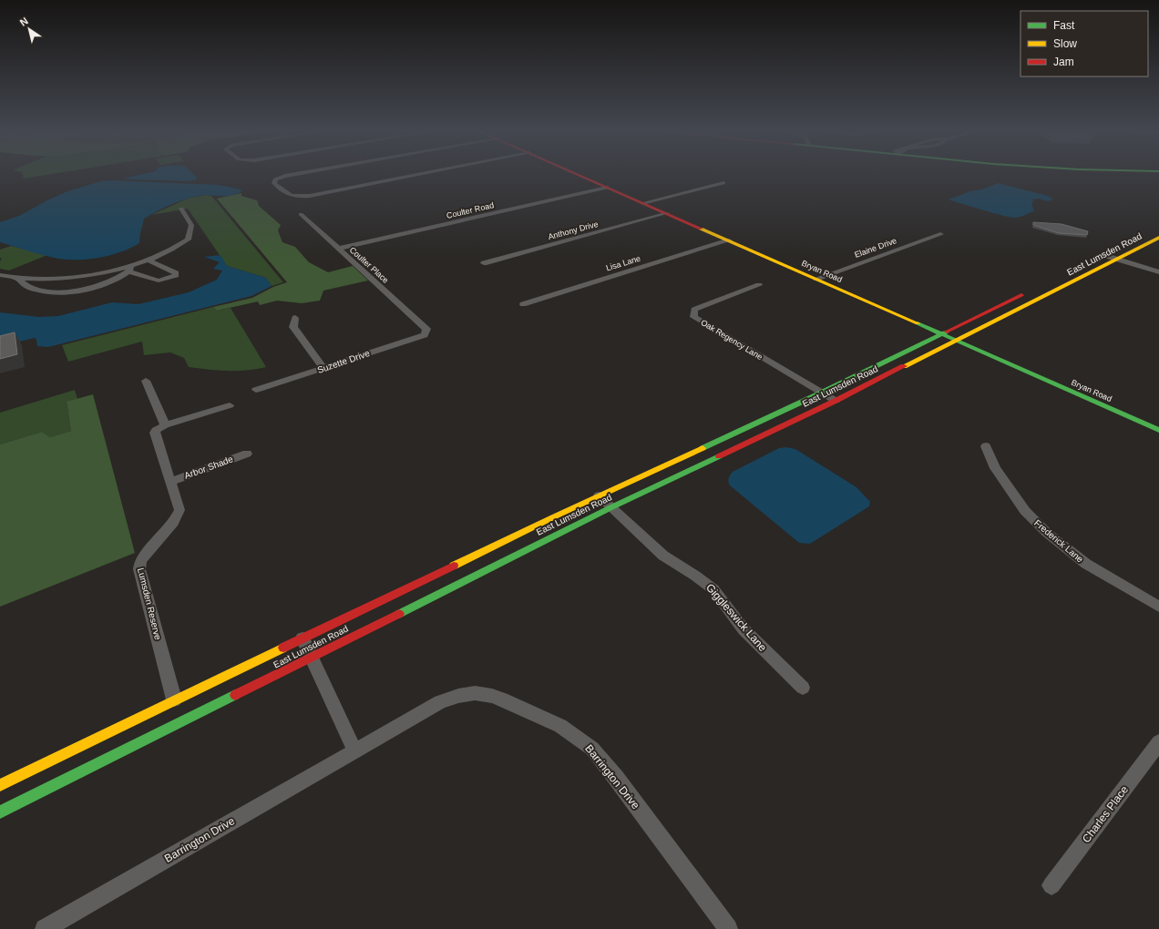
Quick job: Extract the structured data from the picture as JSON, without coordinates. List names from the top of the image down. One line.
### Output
{"streets":{"main road":["East Lumsden Road","Bryan Road"],"street":["Coulter Road","Anthony Drive","Elaine Drive","Lisa Lane","Coulter Place","Oak Regency Lane","Suzette Drive","Arbor Shade","Frederick Lane","Lumsden Reserve","Giggleswick Lane","Barrington Drive","Charles Place"]},"crossings":[["Coulter Road","Coulter Place"],["Coulter Road","Bryan Road"],["Anthony Drive","Bryan Road"],["Elaine Drive","Bryan Road"],["East Lumsden Road","Bryan Road"],["East Lumsden Road","Oak Regency Lane"],["East Lumsden Road","Lumsden Reserve"],["East Lumsden Road","Giggleswick Lane"],["Lisa Lane","Bryan Road"],["Coulter Place","Suzette Drive"],["Arbor Shade","Lumsden Reserve"]],"legend":["Fast","Slow","Jam"],"north":"top left"}
